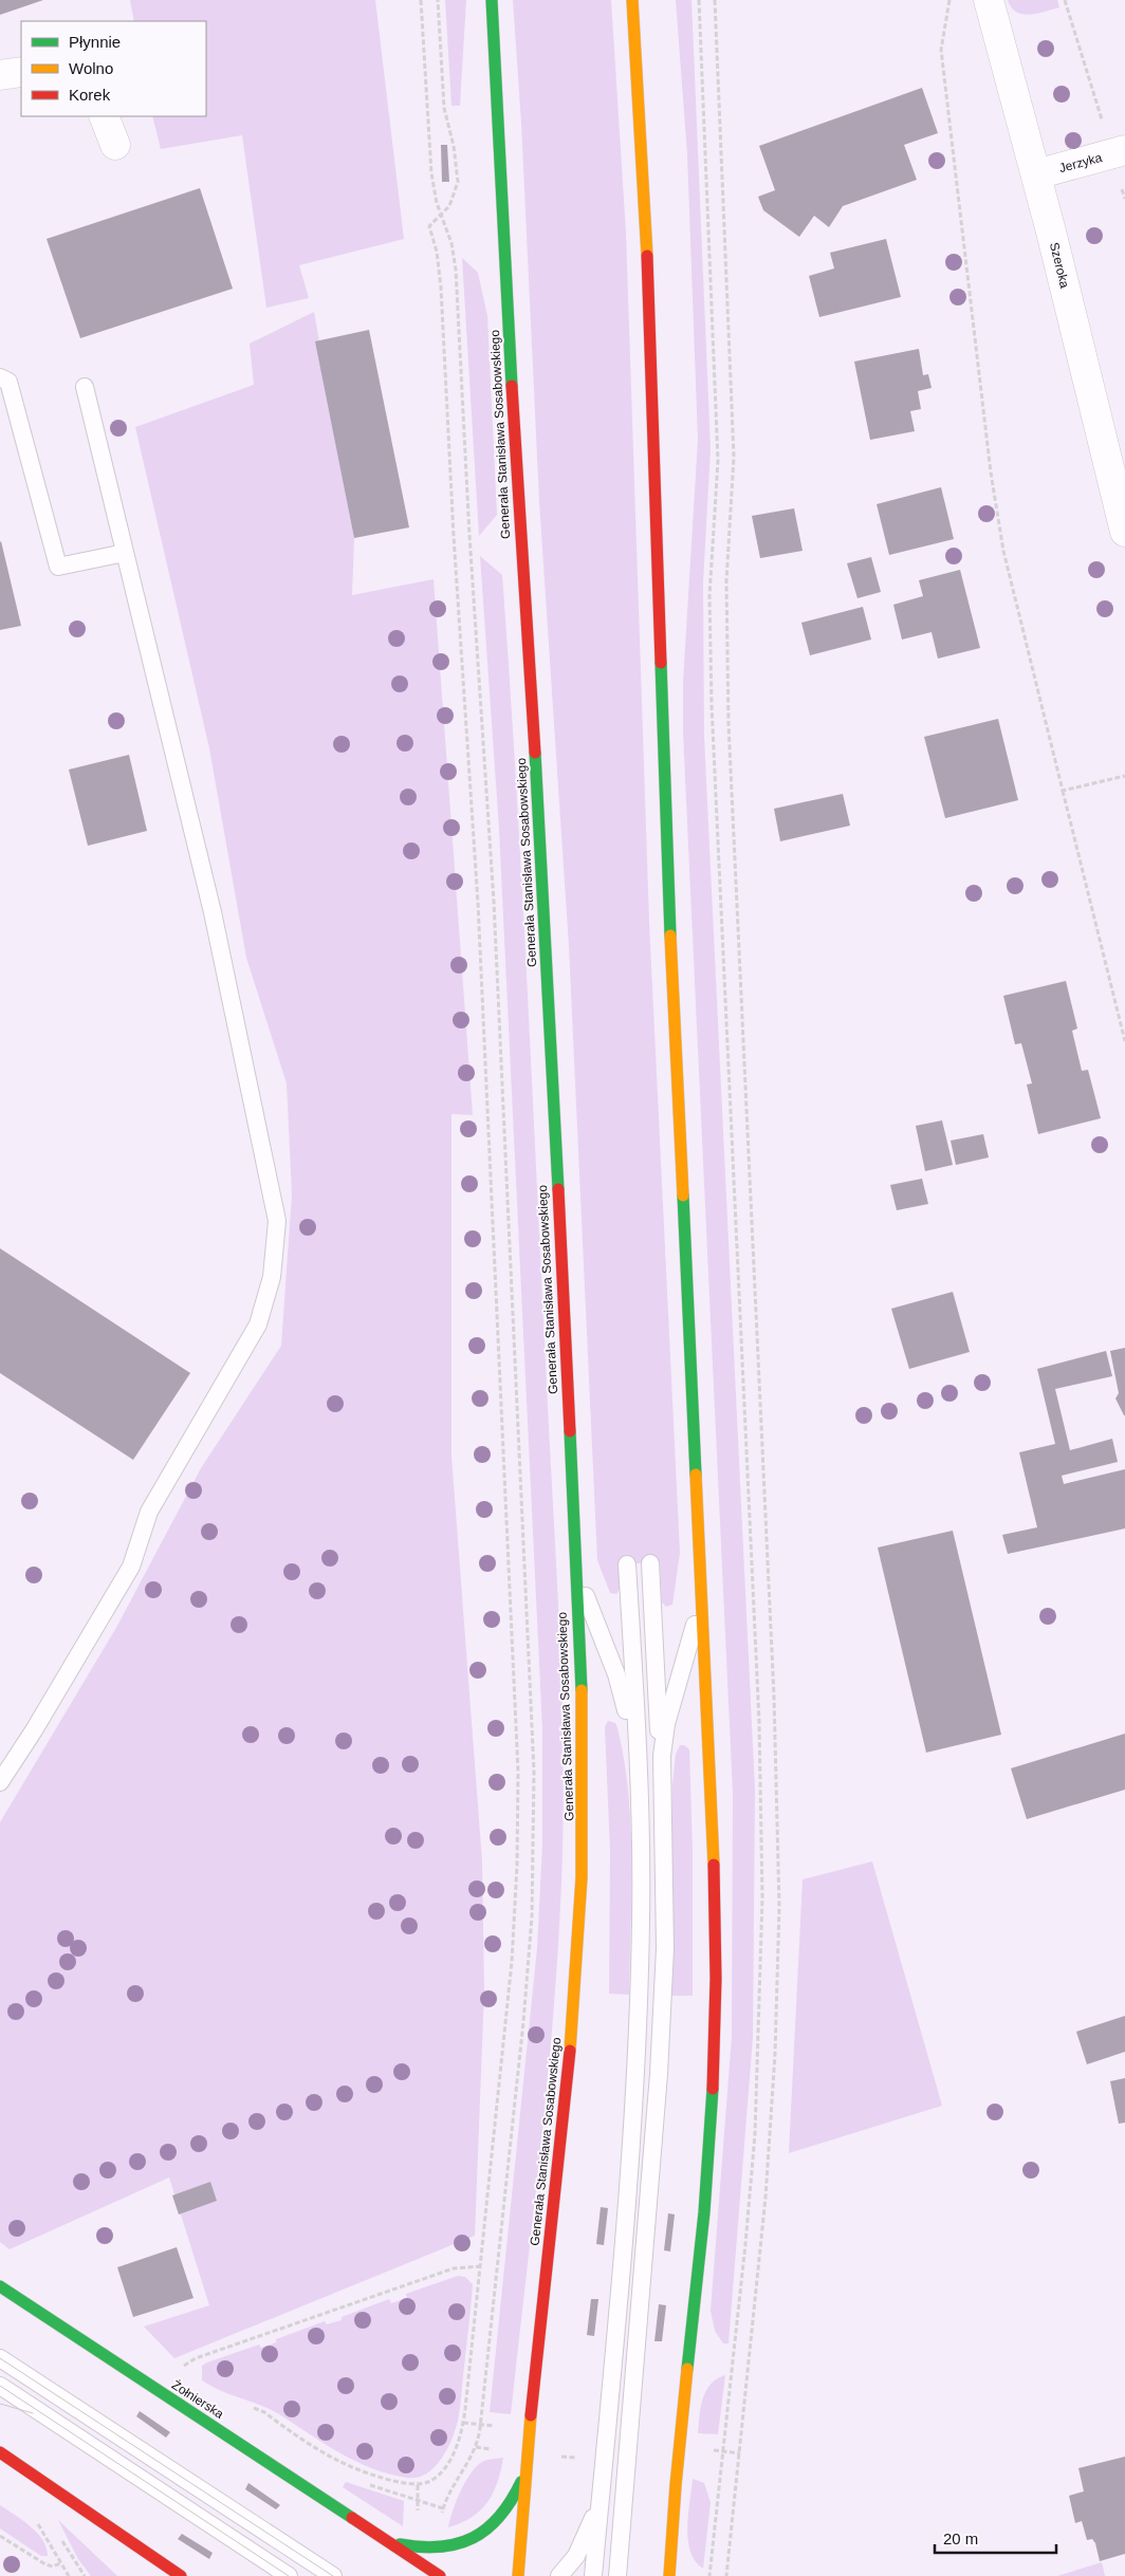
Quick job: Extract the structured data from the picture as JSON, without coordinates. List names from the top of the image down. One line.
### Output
{"streets":{"main road":["Generała Stanisława Sosabowskiego","Żołnierska"],"street":["Jerzyka","Szeroka"]},"crossings":[["Jerzyka","Szeroka"],["Generała Stanisława Sosabowskiego","Żołnierska"]],"legend":["Płynnie","Wolno","Korek"],"scale_bar":"20 m"}
